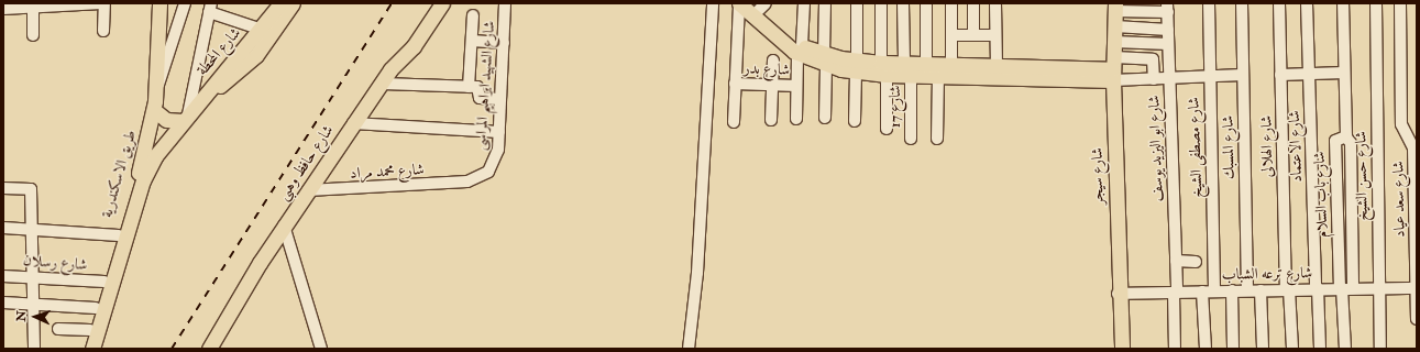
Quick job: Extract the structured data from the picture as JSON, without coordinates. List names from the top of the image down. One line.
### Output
{"streets":{"main road":["شارع المحطة","شارع حافظ وهبى","طريق الاسكندرية","شارع سيجر"],"street":["شارع بدر","شارع الشهيد ابراهيم المراسى","شارع 17","شارع الهلالى","شارع الاعتماد","شارع مصطفى الشيخ","شارع المسبك","شارع ابو اليزيد يوسف","شارع محمد مراد","شارع حسن الشيخ","شارع باب السلام","شارع سعد عياد","شارع رسلان","شارع ترعه الشباب"]},"crossings":[["شارع المحطة","طريق الاسكندرية"],["شارع الشهيد ابراهيم المراسى","شارع محمد مراد"],["شارع الهلالى","شارع ترعه الشباب"],["شارع الاعتماد","شارع ترعه الشباب"],["شارع مصطفى الشيخ","شارع ترعه الشباب"],["شارع المسبك","شارع ترعه الشباب"],["شارع ابو اليزيد يوسف","شارع ترعه الشباب"],["شارع حافظ وهبى","شارع محمد مراد"],["طريق الاسكندرية","شارع رسلان"],["شارع سيجر","شارع ترعه الشباب"],["شارع حسن الشيخ","شارع ترعه الشباب"],["شارع باب السلام","شارع ترعه الشباب"],["شارع سعد عياد","شارع ترعه الشباب"]],"north":"left"}
